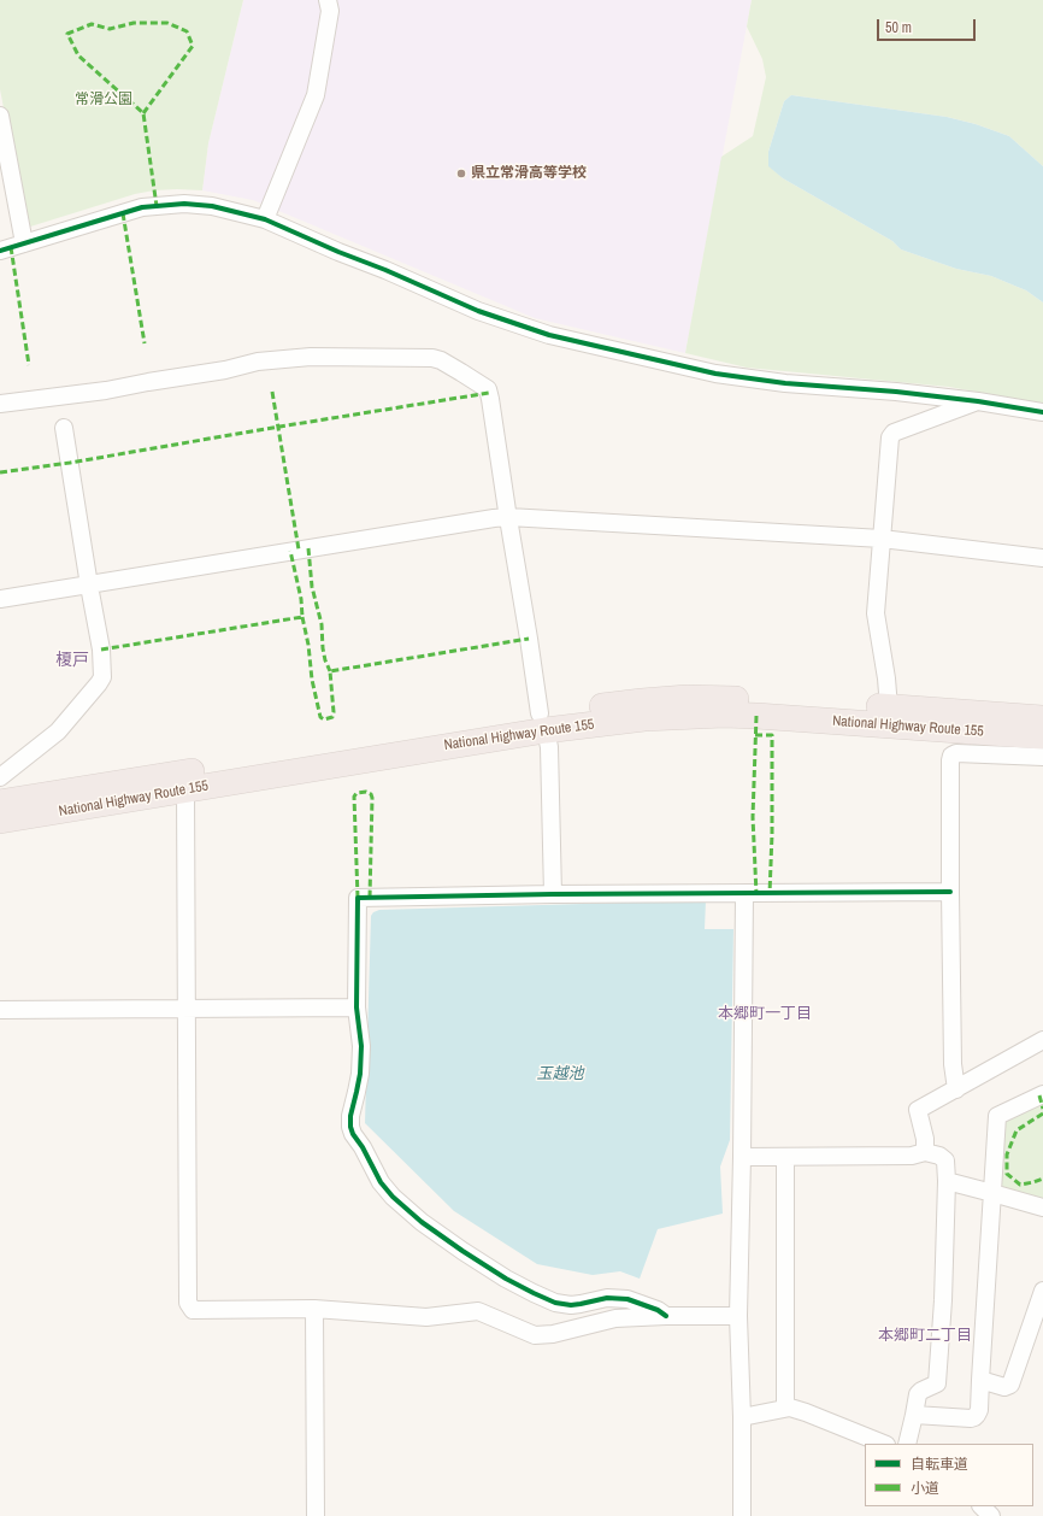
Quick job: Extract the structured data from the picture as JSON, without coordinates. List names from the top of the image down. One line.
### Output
{"streets":{"highway":["National Highway Route 155"]},"districts":["榎戸","本郷町一丁目","本郷町二丁目"],"water":["玉越池"],"parks":["常滑公園"],"places":["県立常滑高等学校"],"legend":["自転車道","小道"],"scale_bar":"50 m"}
